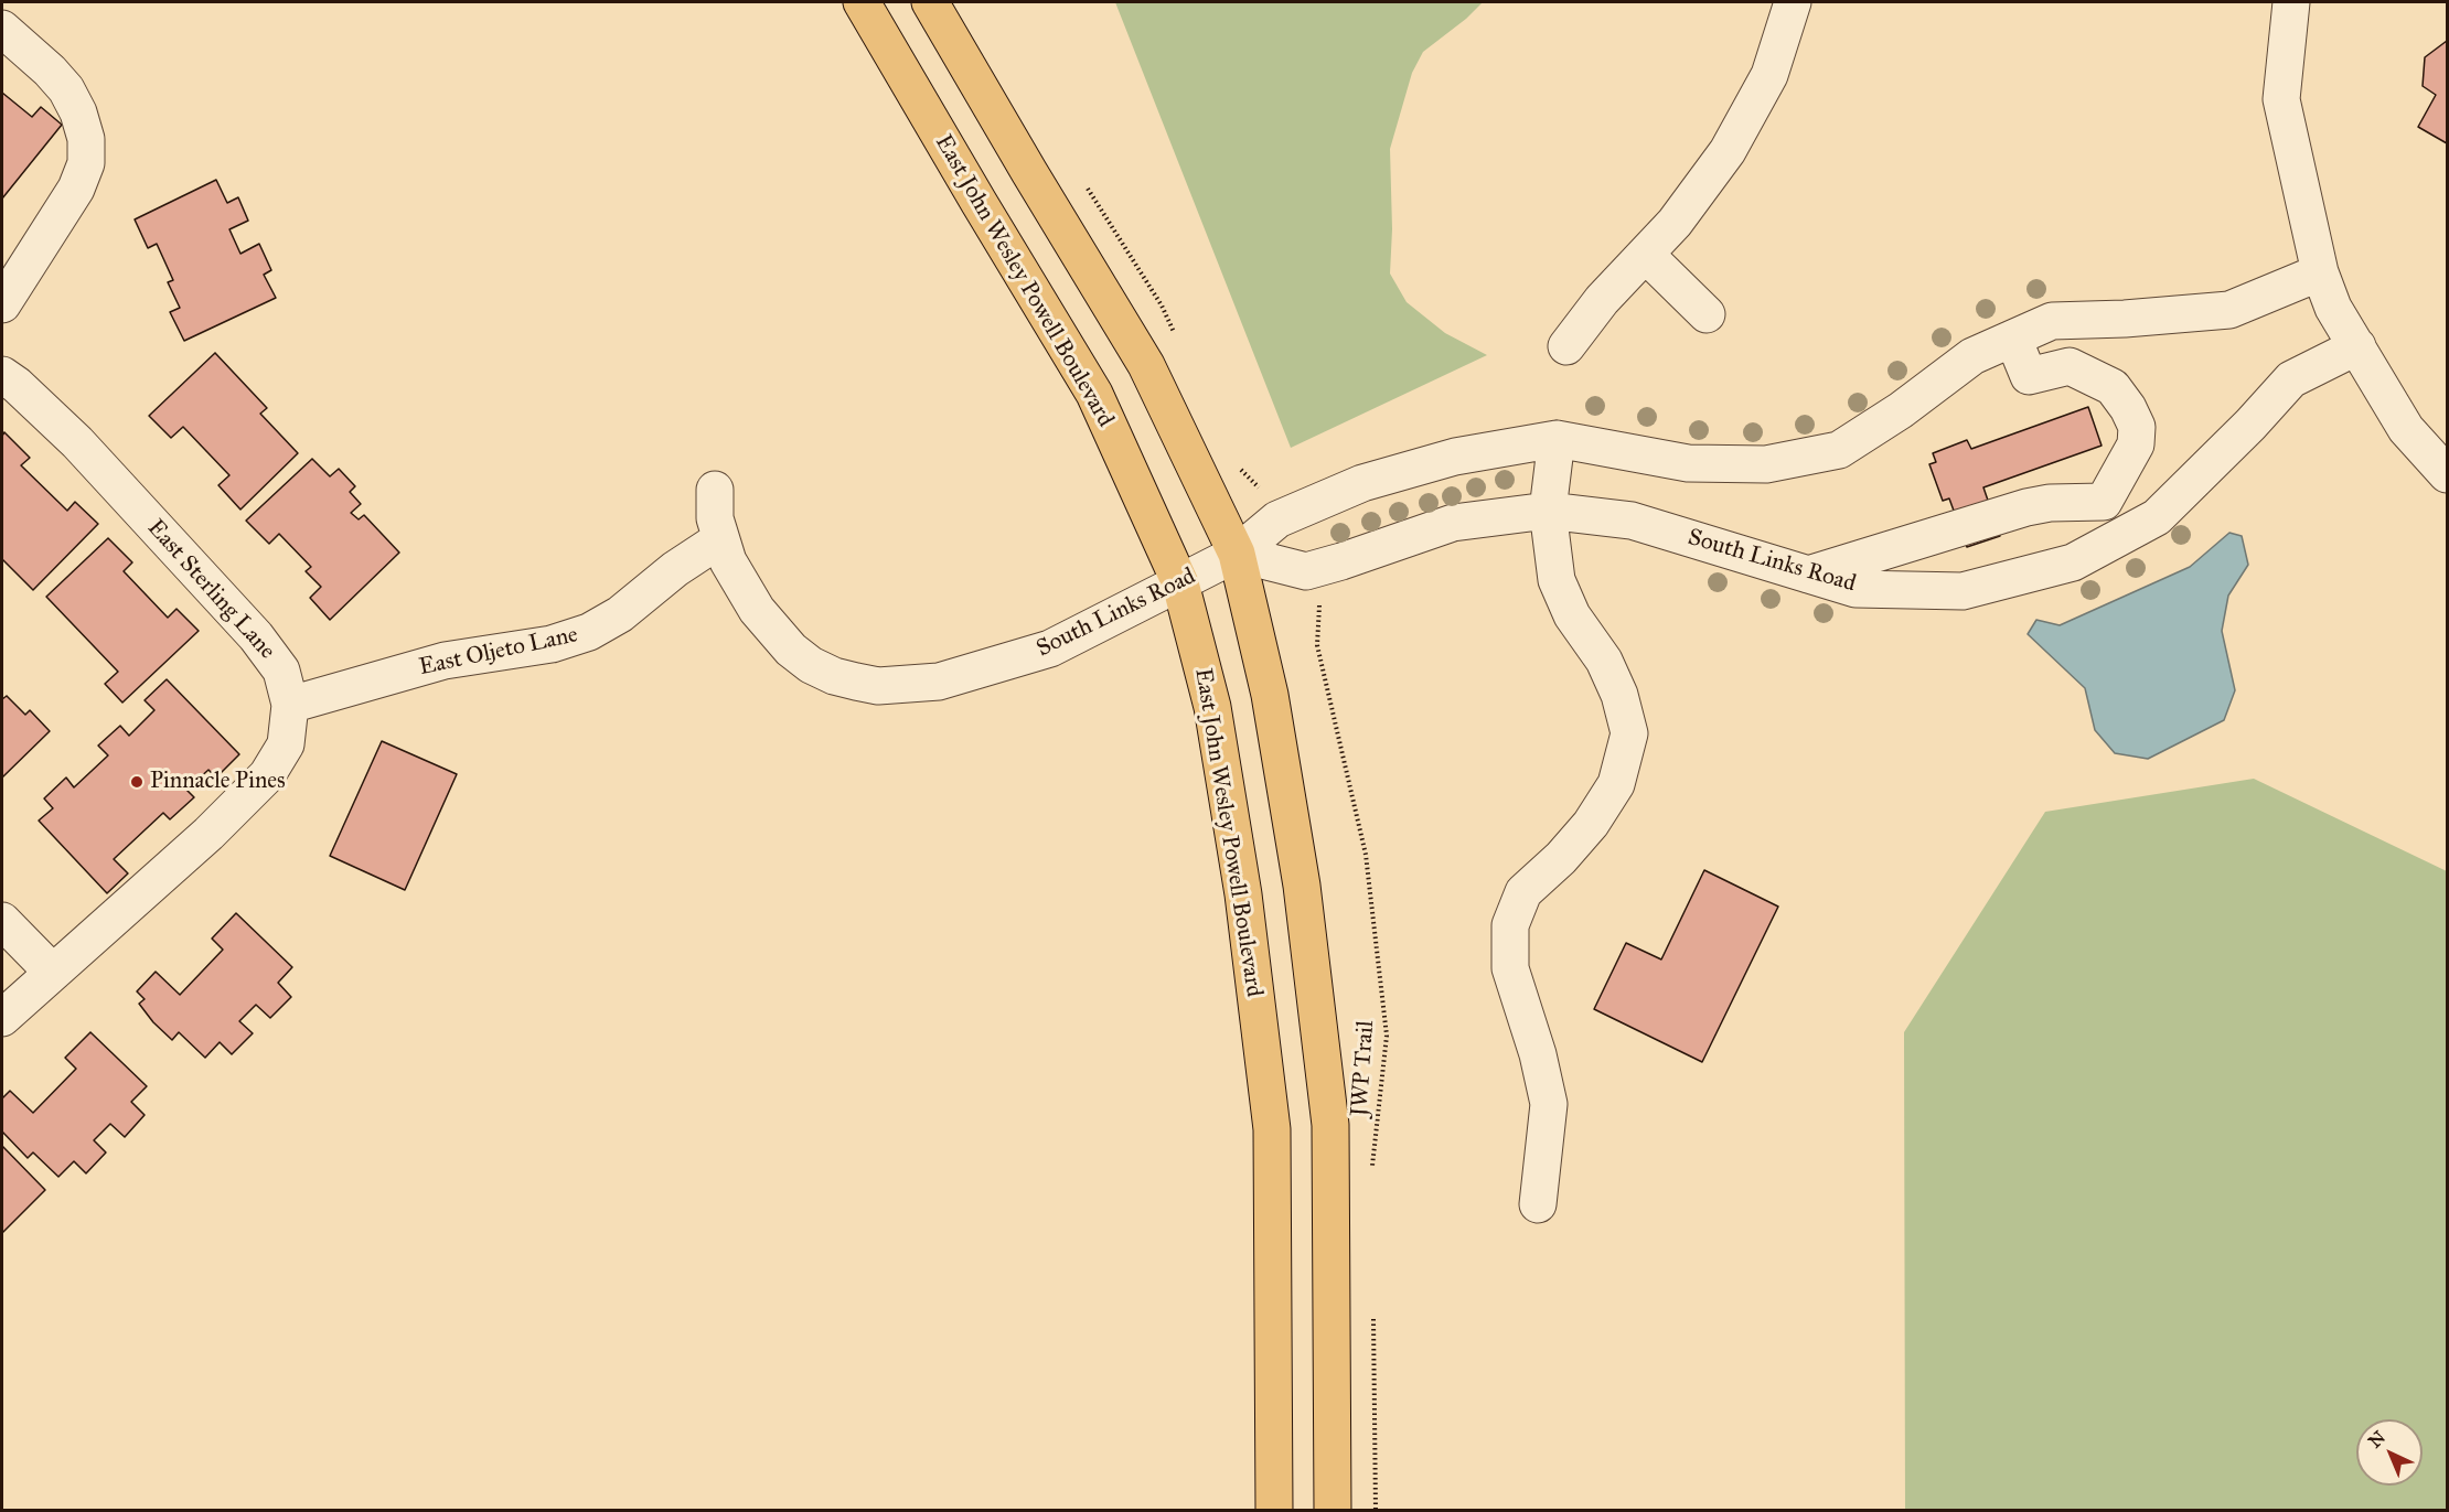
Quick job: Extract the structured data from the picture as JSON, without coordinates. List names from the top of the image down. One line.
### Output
{"streets":{"main road":["East John Wesley Powell Boulevard"],"street":["South Links Road","East Sterling Lane","East Oljeto Lane"],"path":["JWP Trail"]},"crossings":[["East John Wesley Powell Boulevard","South Links Road"],["South Links Road","East Oljeto Lane"],["East Sterling Lane","East Oljeto Lane"]],"places":["Pinnacle Pines"],"north":"top left"}
